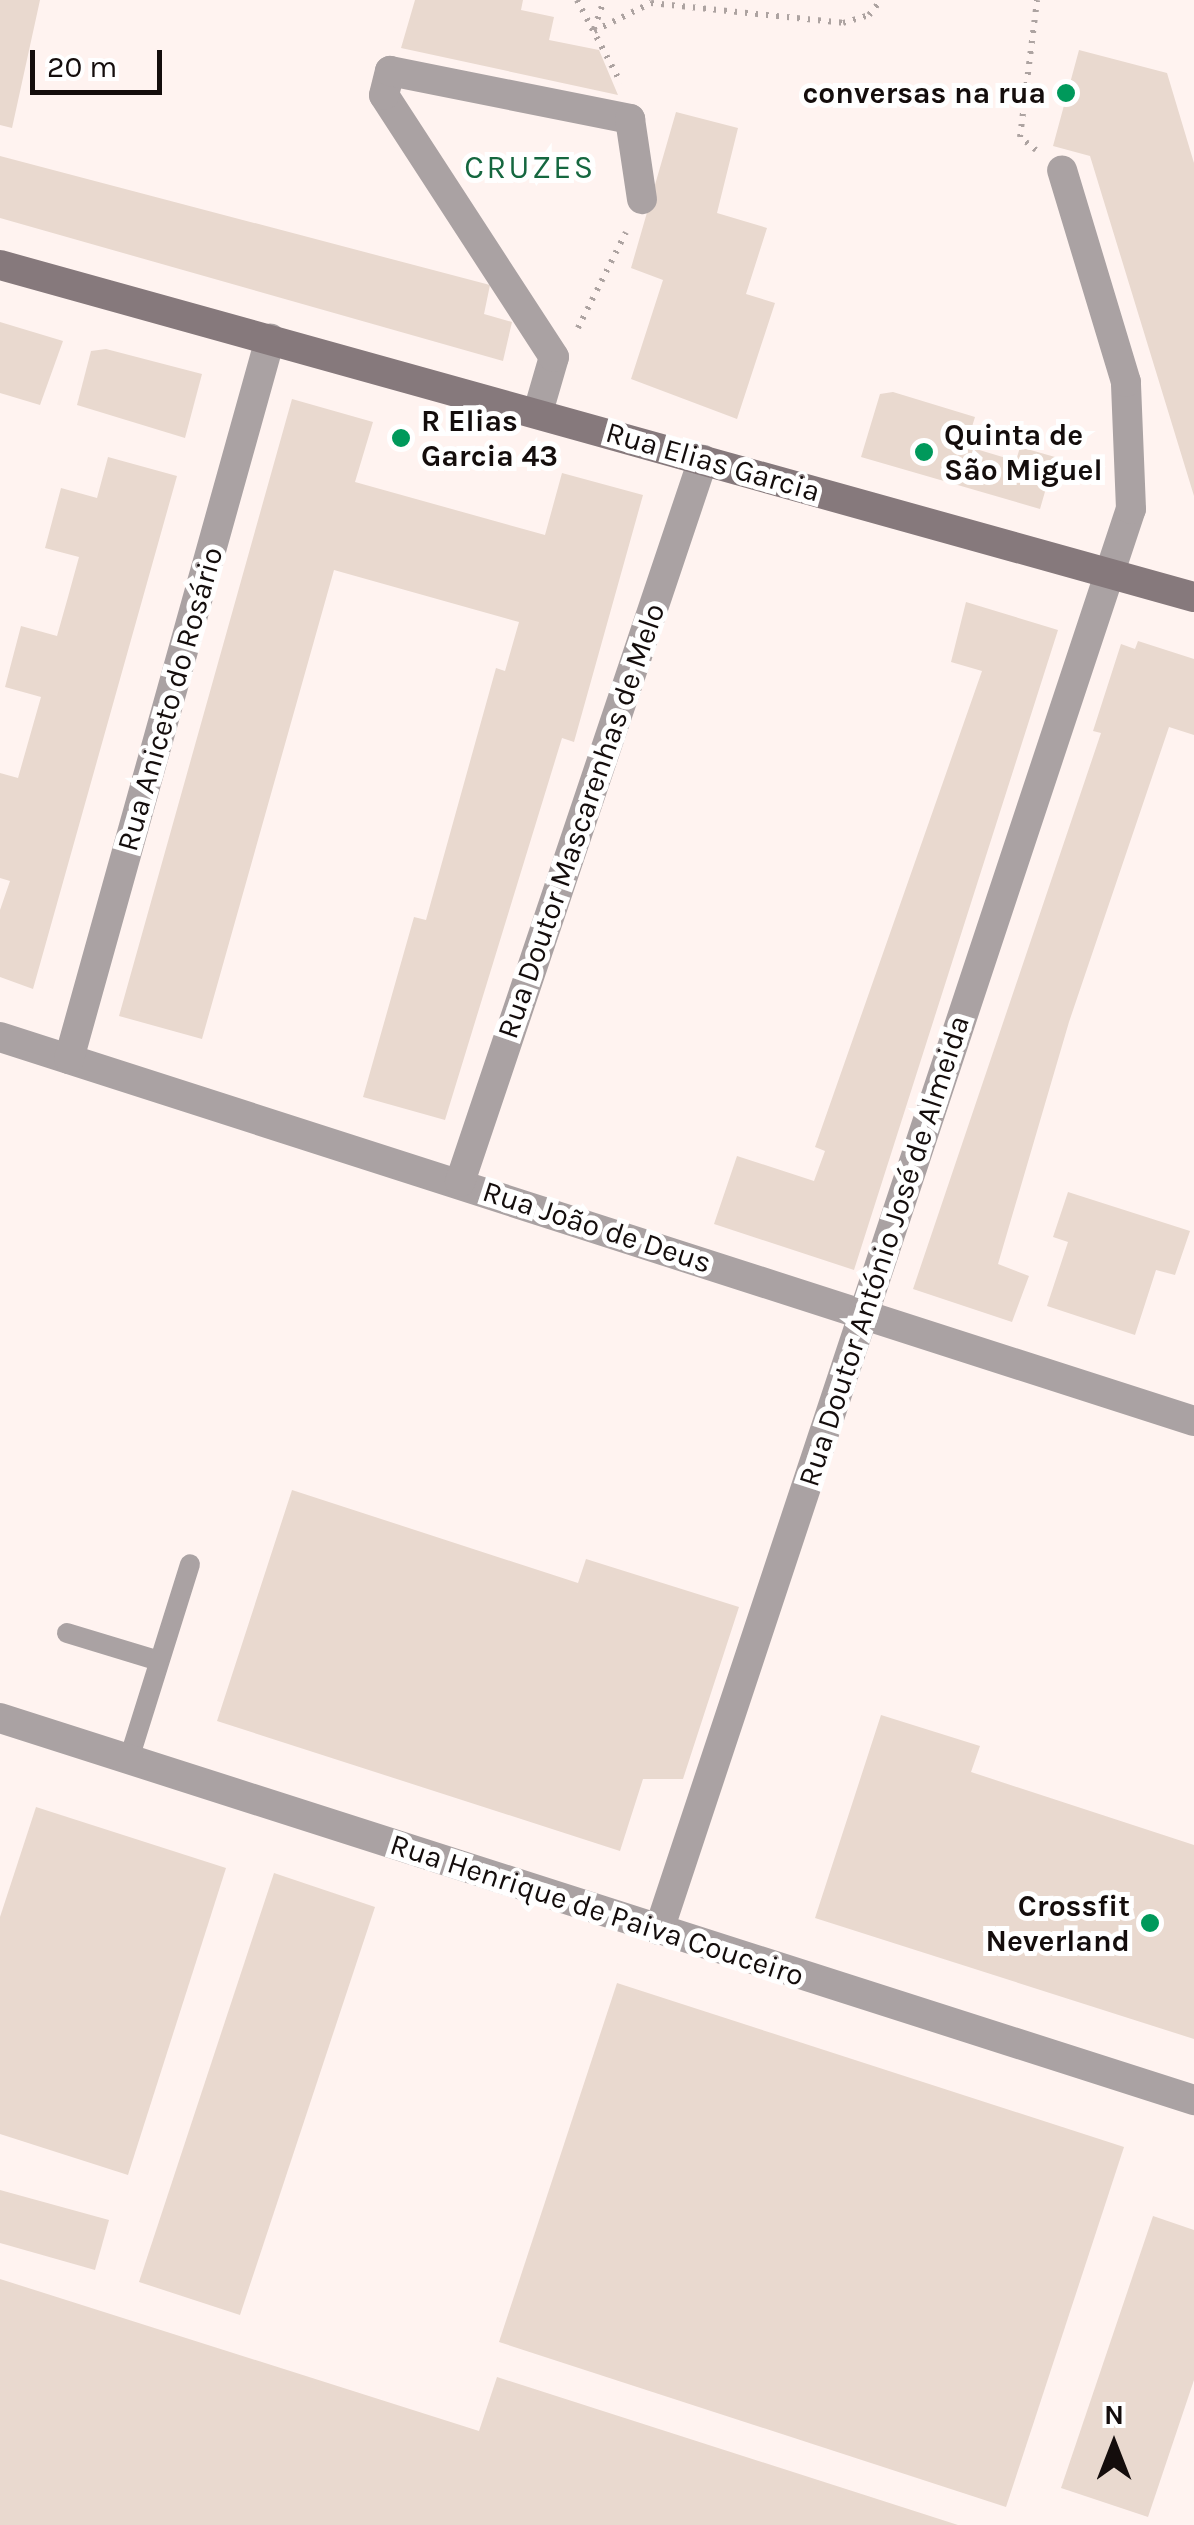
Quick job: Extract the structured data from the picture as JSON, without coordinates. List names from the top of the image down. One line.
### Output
{"streets":{"main road":["Rua Elias Garcia"],"street":["Rua Aniceto do Rosário","Rua Doutor Mascarenhas de Melo","Rua João de Deus","Rua Doutor António José de Almeida","Rua Henrique de Paiva Couceiro"]},"crossings":[["Rua Elias Garcia","Rua Aniceto do Rosário"],["Rua Elias Garcia","Rua Doutor Mascarenhas de Melo"],["Rua Elias Garcia","Rua Doutor António José de Almeida"],["Rua Aniceto do Rosário","Rua João de Deus"],["Rua Doutor Mascarenhas de Melo","Rua João de Deus"],["Rua João de Deus","Rua Doutor António José de Almeida"],["Rua Doutor António José de Almeida","Rua Henrique de Paiva Couceiro"]],"districts":["CRUZES"],"places":["conversas na rua","R Elias Garcia 43","Quinta de São Miguel","Crossfit Neverland"],"scale_bar":"20 m","north":"top"}
